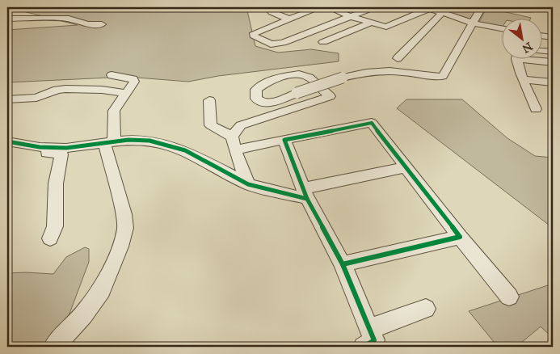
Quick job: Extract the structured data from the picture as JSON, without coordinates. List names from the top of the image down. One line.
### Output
{"north":"bottom right"}
